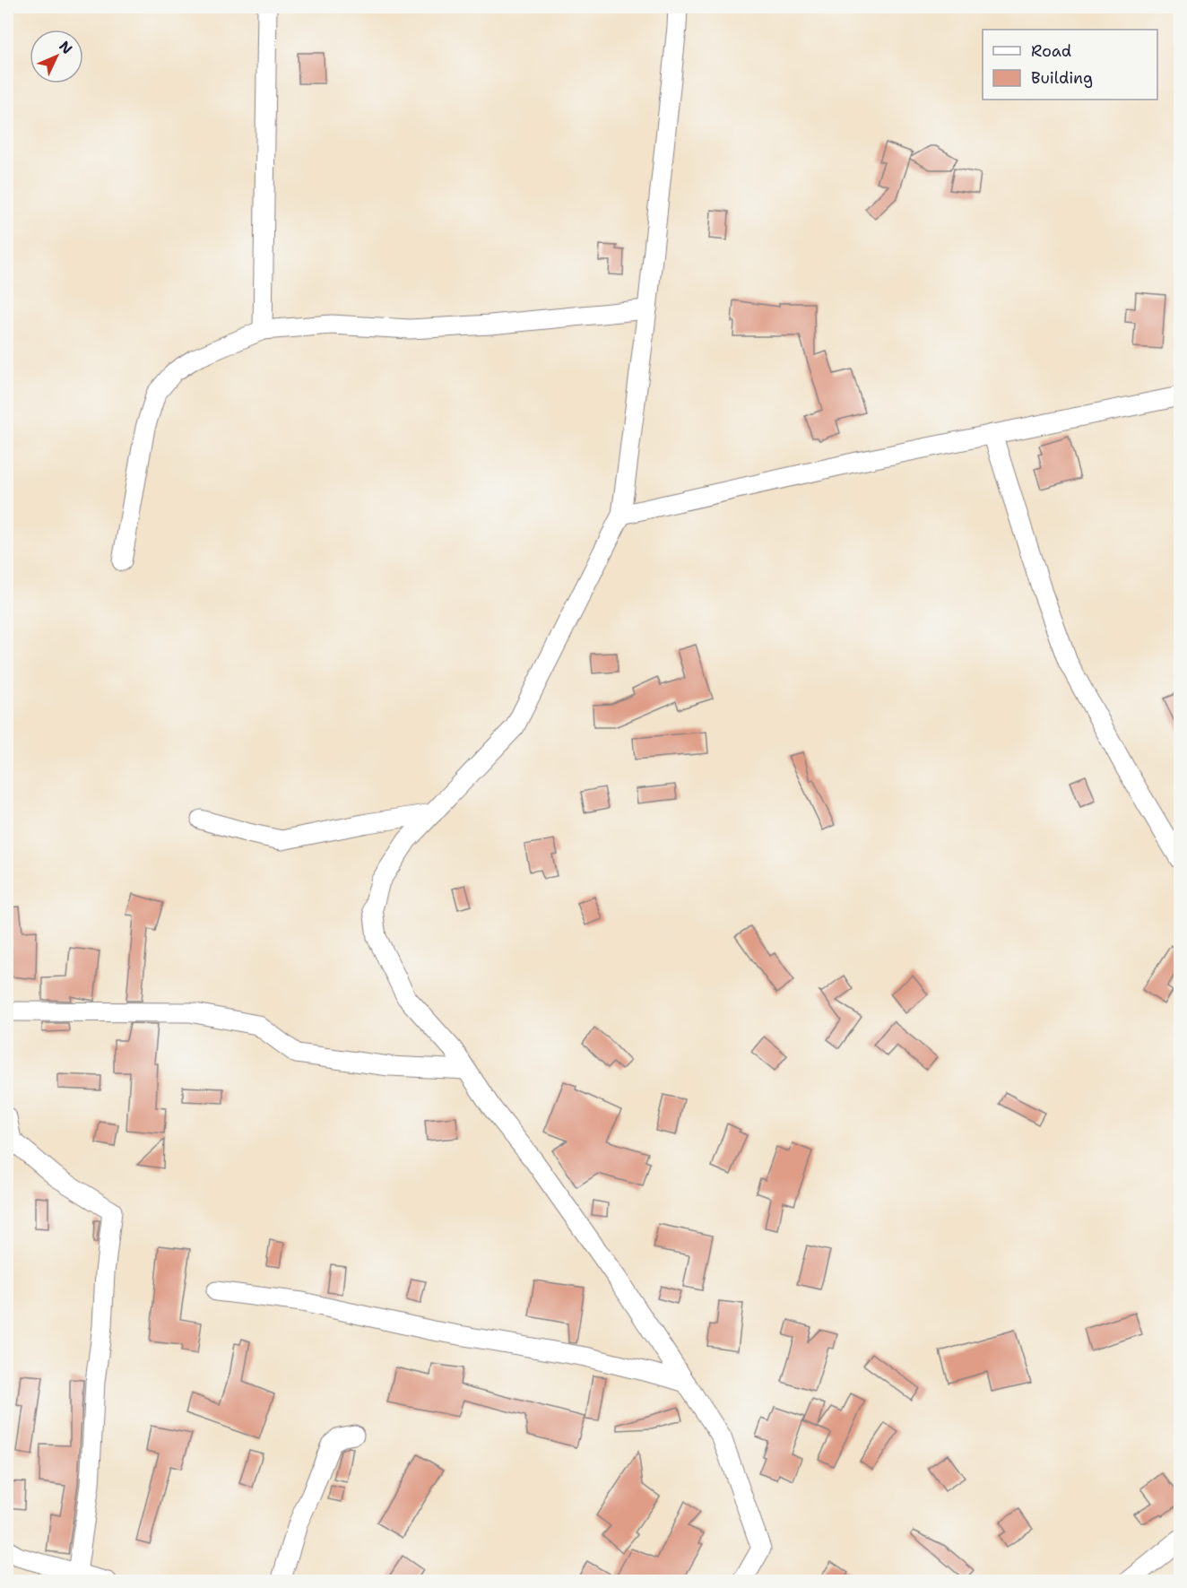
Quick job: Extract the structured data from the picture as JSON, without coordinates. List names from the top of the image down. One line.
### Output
{"legend":["Road","Building"],"north":"top right"}
